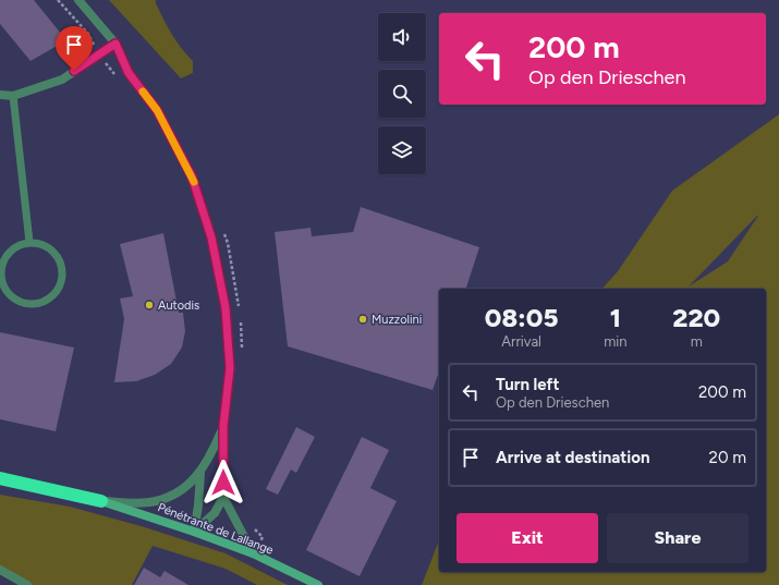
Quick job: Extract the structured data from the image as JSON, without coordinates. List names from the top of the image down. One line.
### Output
{"streets":{"main road":["Pénétrante de Lallange"]},"places":["Autodis","Muzzolini"],"page":{"turn":["200 m","Op den Drieschen"],"eta":["08:05","Arrival","1","min","220","m"],"list":[{"name":"Turn left","note":"Op den Drieschen","value":"200 m"},{"name":"Arrive at destination","value":"20 m"}],"buttons":["Exit","Share"]}}
